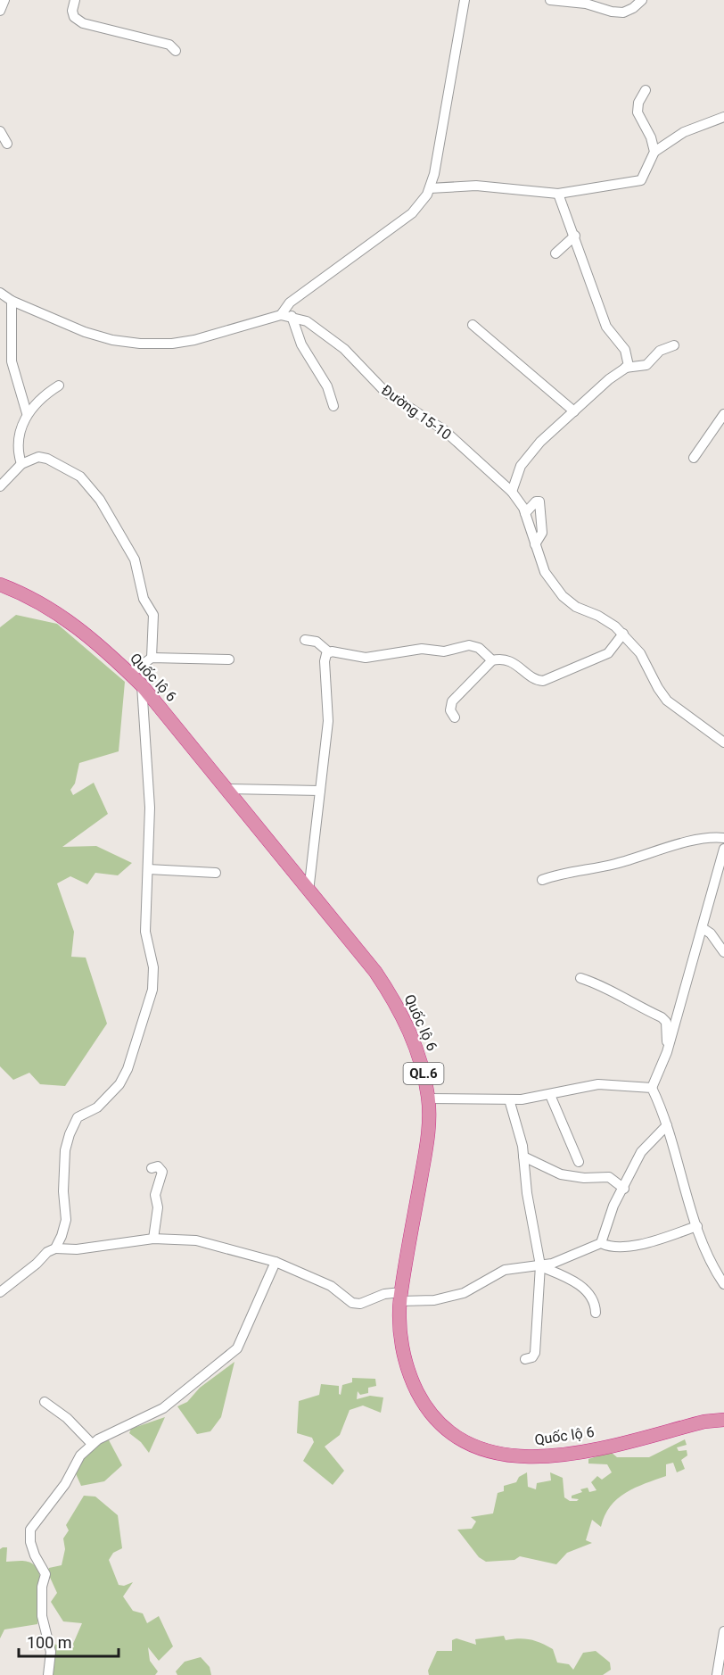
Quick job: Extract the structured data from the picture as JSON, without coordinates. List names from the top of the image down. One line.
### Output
{"streets":{"highway":["Quốc lộ 6","QL.6"],"street":["Đường 15-10"]},"scale_bar":"100 m"}
